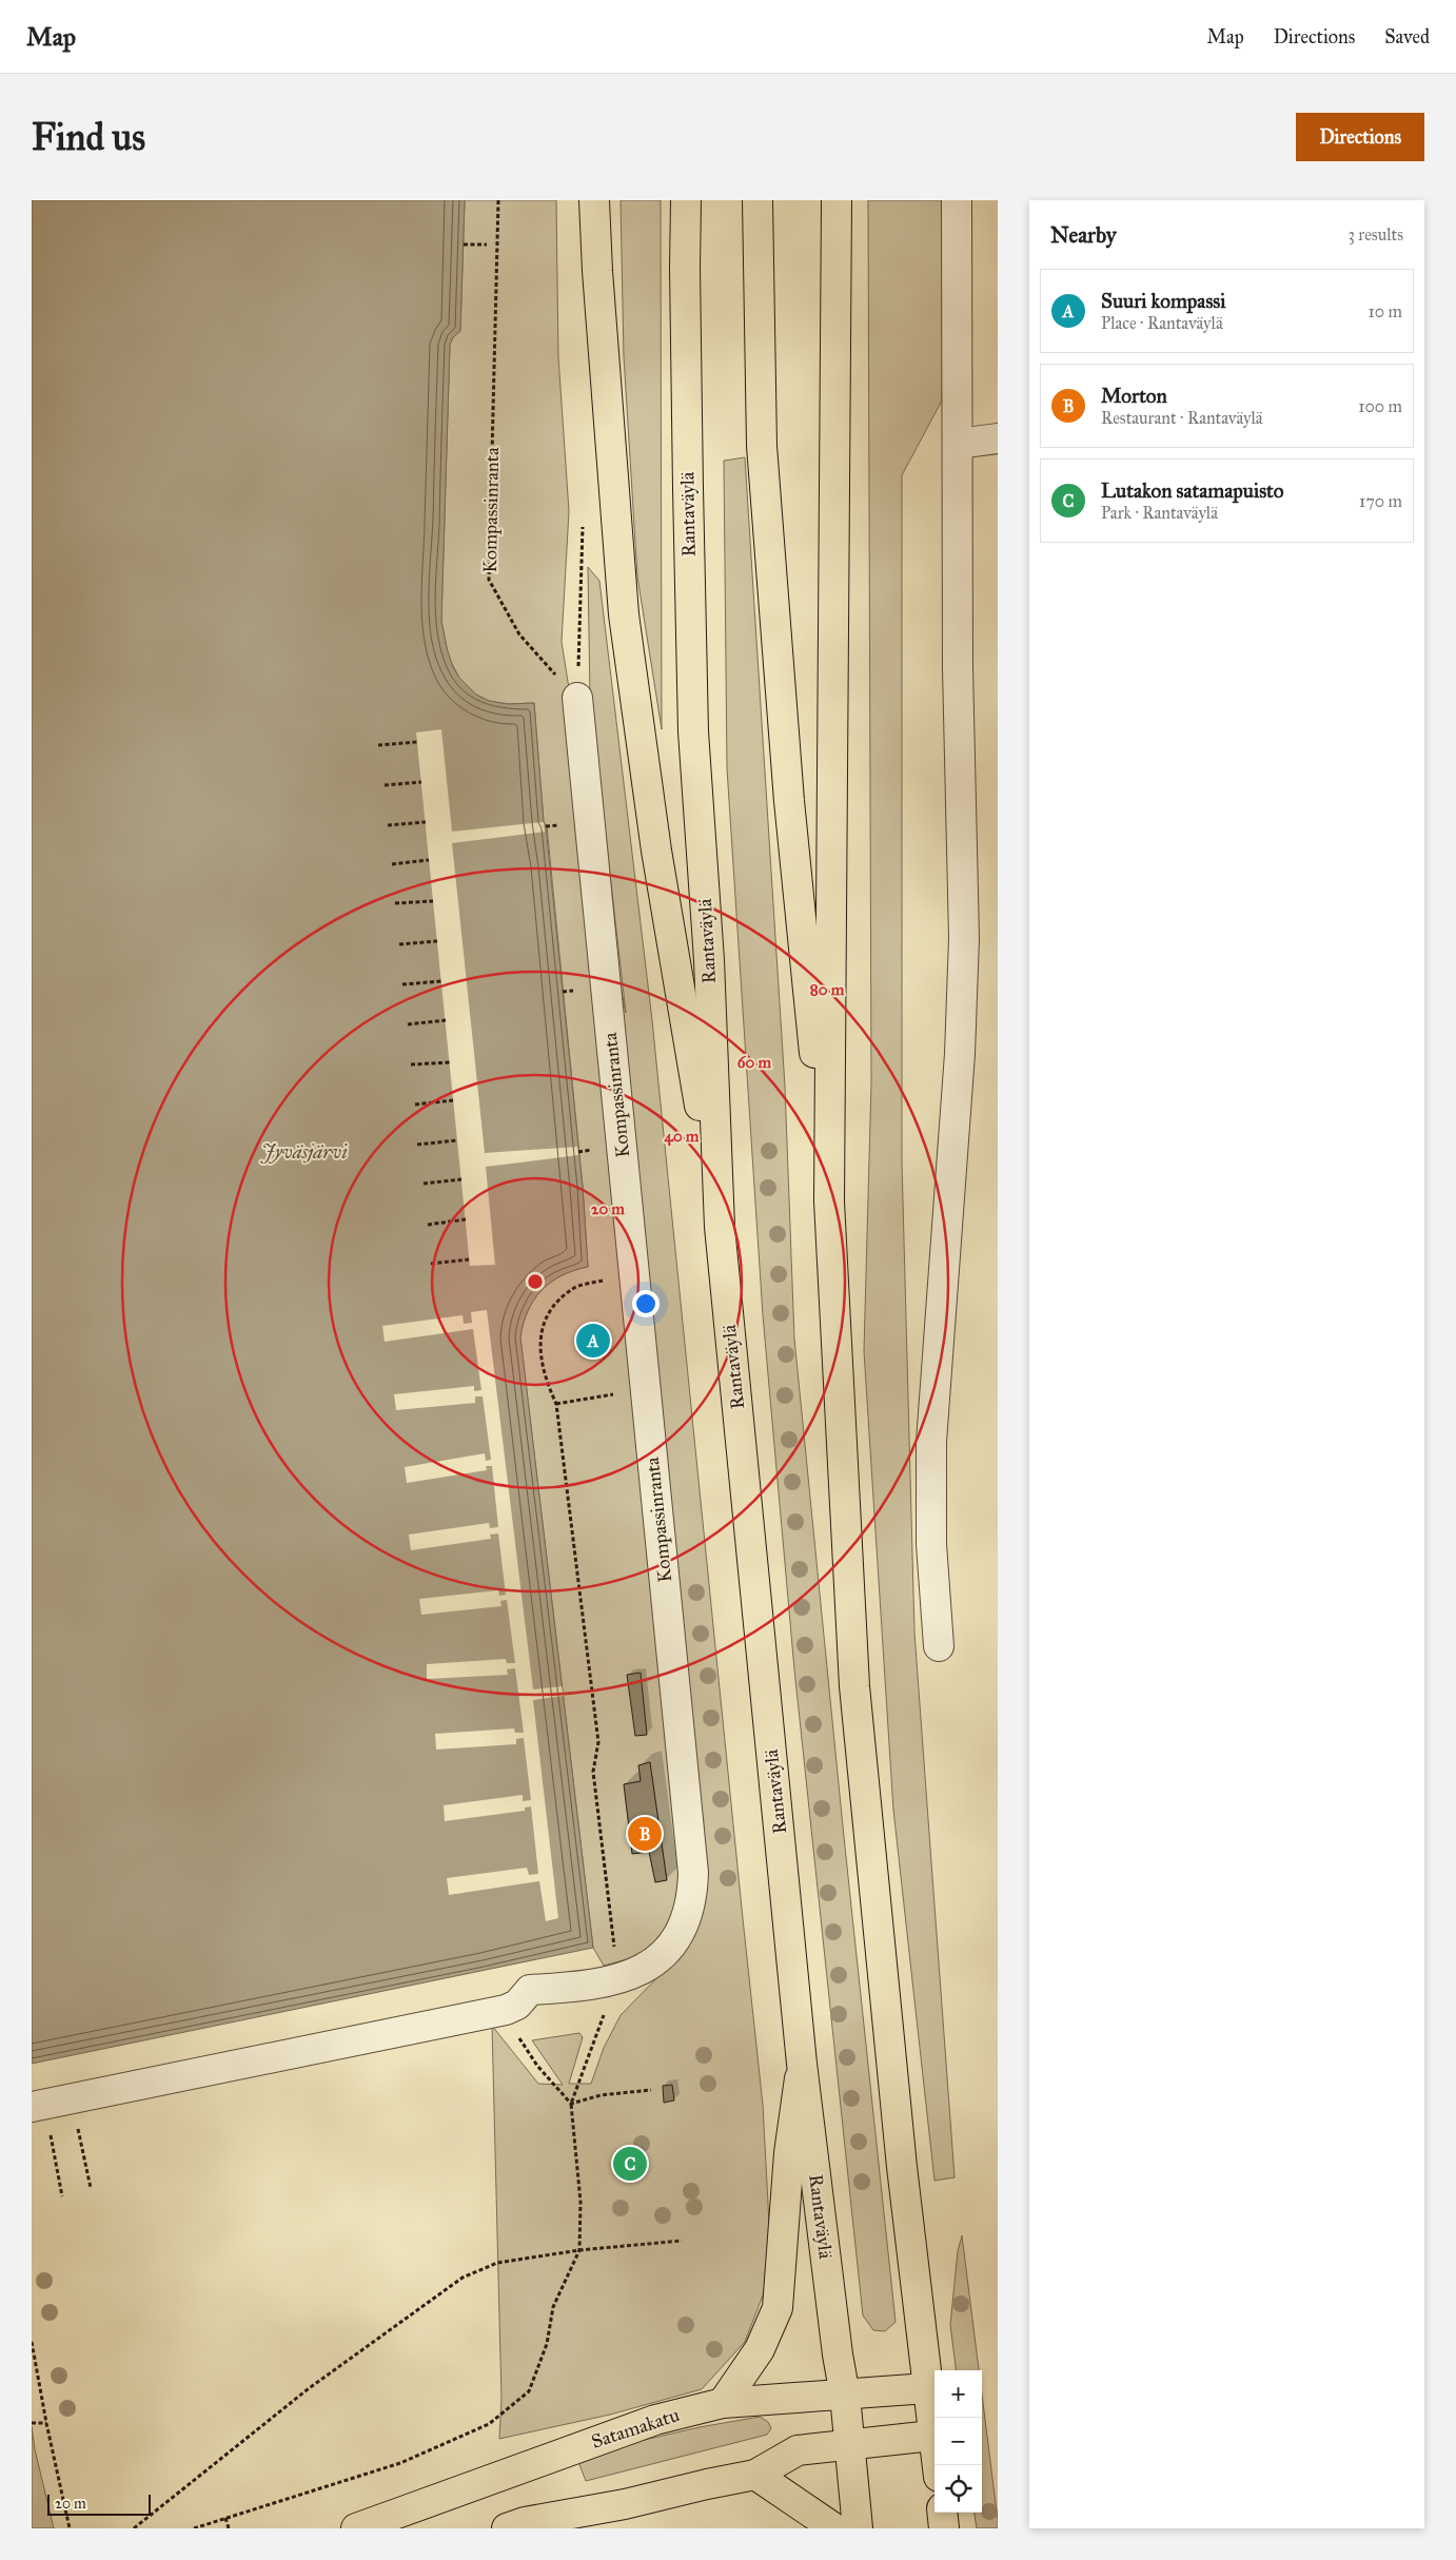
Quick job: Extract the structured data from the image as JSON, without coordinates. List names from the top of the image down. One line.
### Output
{"streets":{"main road":["Rantaväylä","Satamakatu"],"lane":["Kompassinranta"]},"crossings":[["Rantaväylä","Satamakatu"]],"water":["Jyväsjärvi"],"scale_bar":"20 m","page":{"header":"Map","nav":["Map","Directions","Saved"],"buttons":"Directions","title":"Find us","heading":["Nearby","3 results"],"list":[{"mark":"A","name":"Suuri kompassi","note":"Place · Rantaväylä","value":"10 m"},{"mark":"B","name":"Morton","note":"Restaurant · Rantaväylä","value":"100 m"},{"mark":"C","name":"Lutakon satamapuisto","note":"Park · Rantaväylä","value":"170 m"}],"pins":["A","B","C"],"map_buttons":["+","−"],"scale":"20 m"},"rings":["80 m","60 m","40 m","20 m"]}
